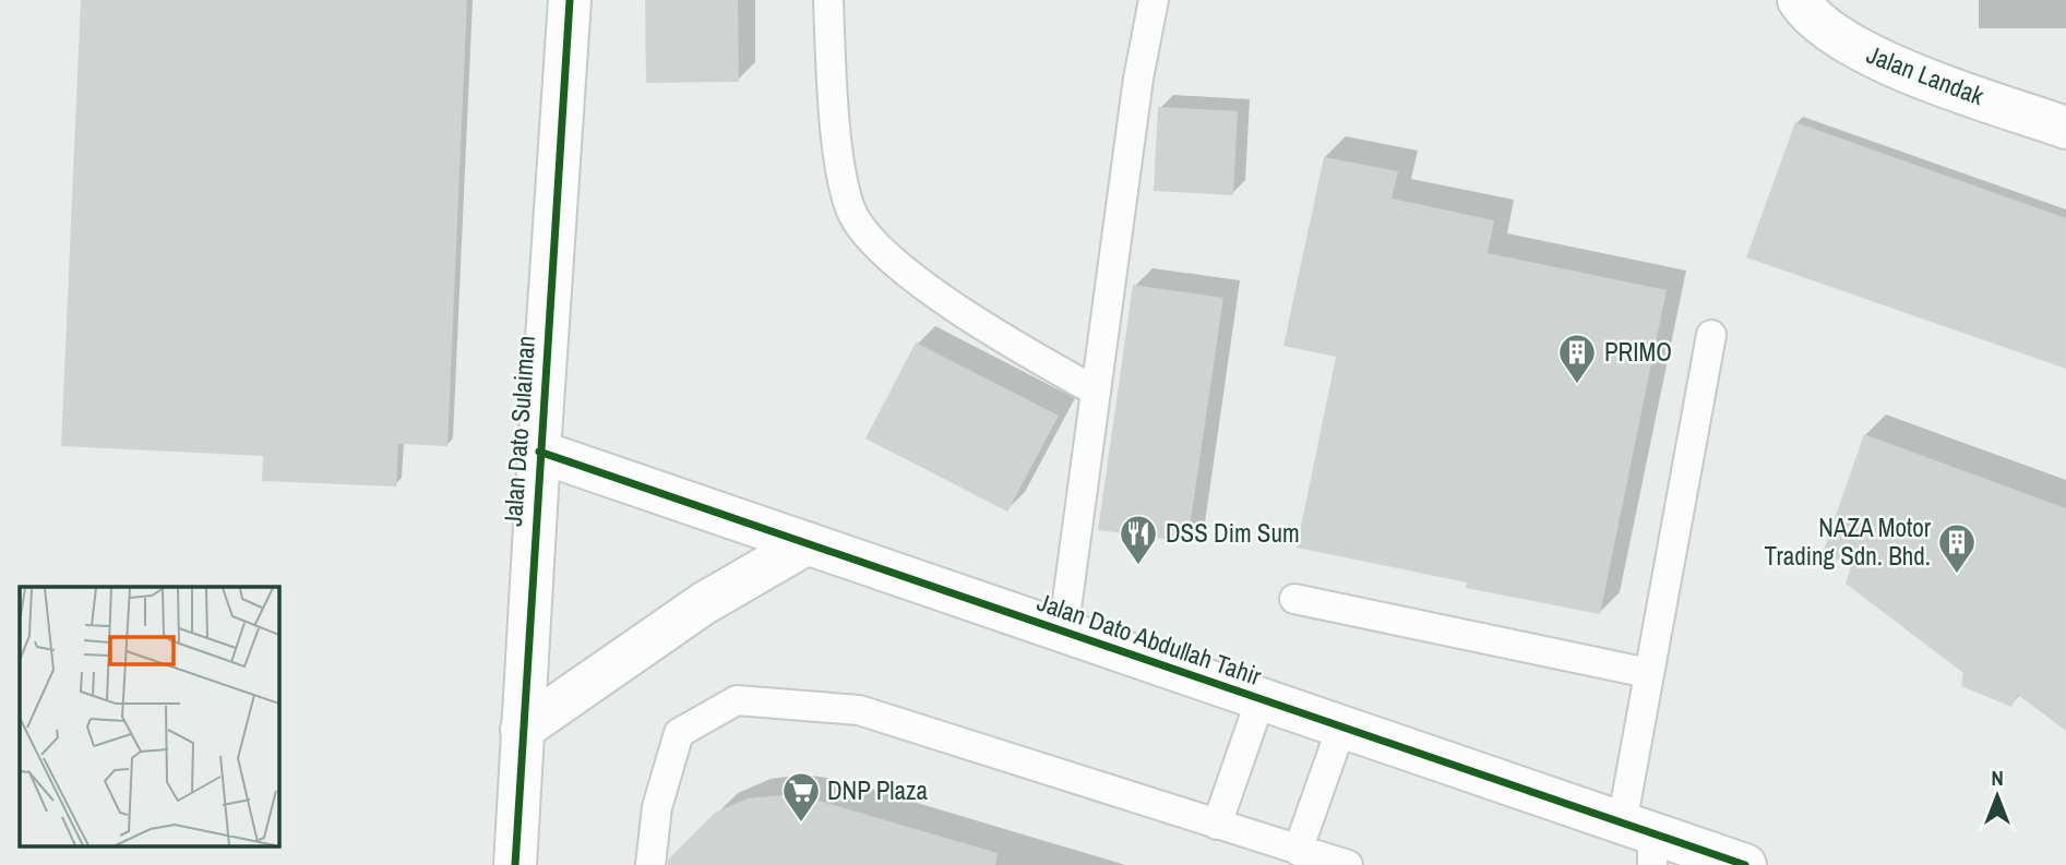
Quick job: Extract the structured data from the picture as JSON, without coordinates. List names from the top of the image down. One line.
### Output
{"streets":{"street":["Jalan Landak","Jalan Dato Sulaiman","Jalan Dato Abdullah Tahir"]},"crossings":[["Jalan Dato Sulaiman","Jalan Dato Abdullah Tahir"]],"places":{"building":["PRIMO","NAZA Motor Trading Sdn. Bhd."],"restaurant":["DSS Dim Sum"],"supermarket":["DNP Plaza"]},"north":"top"}
